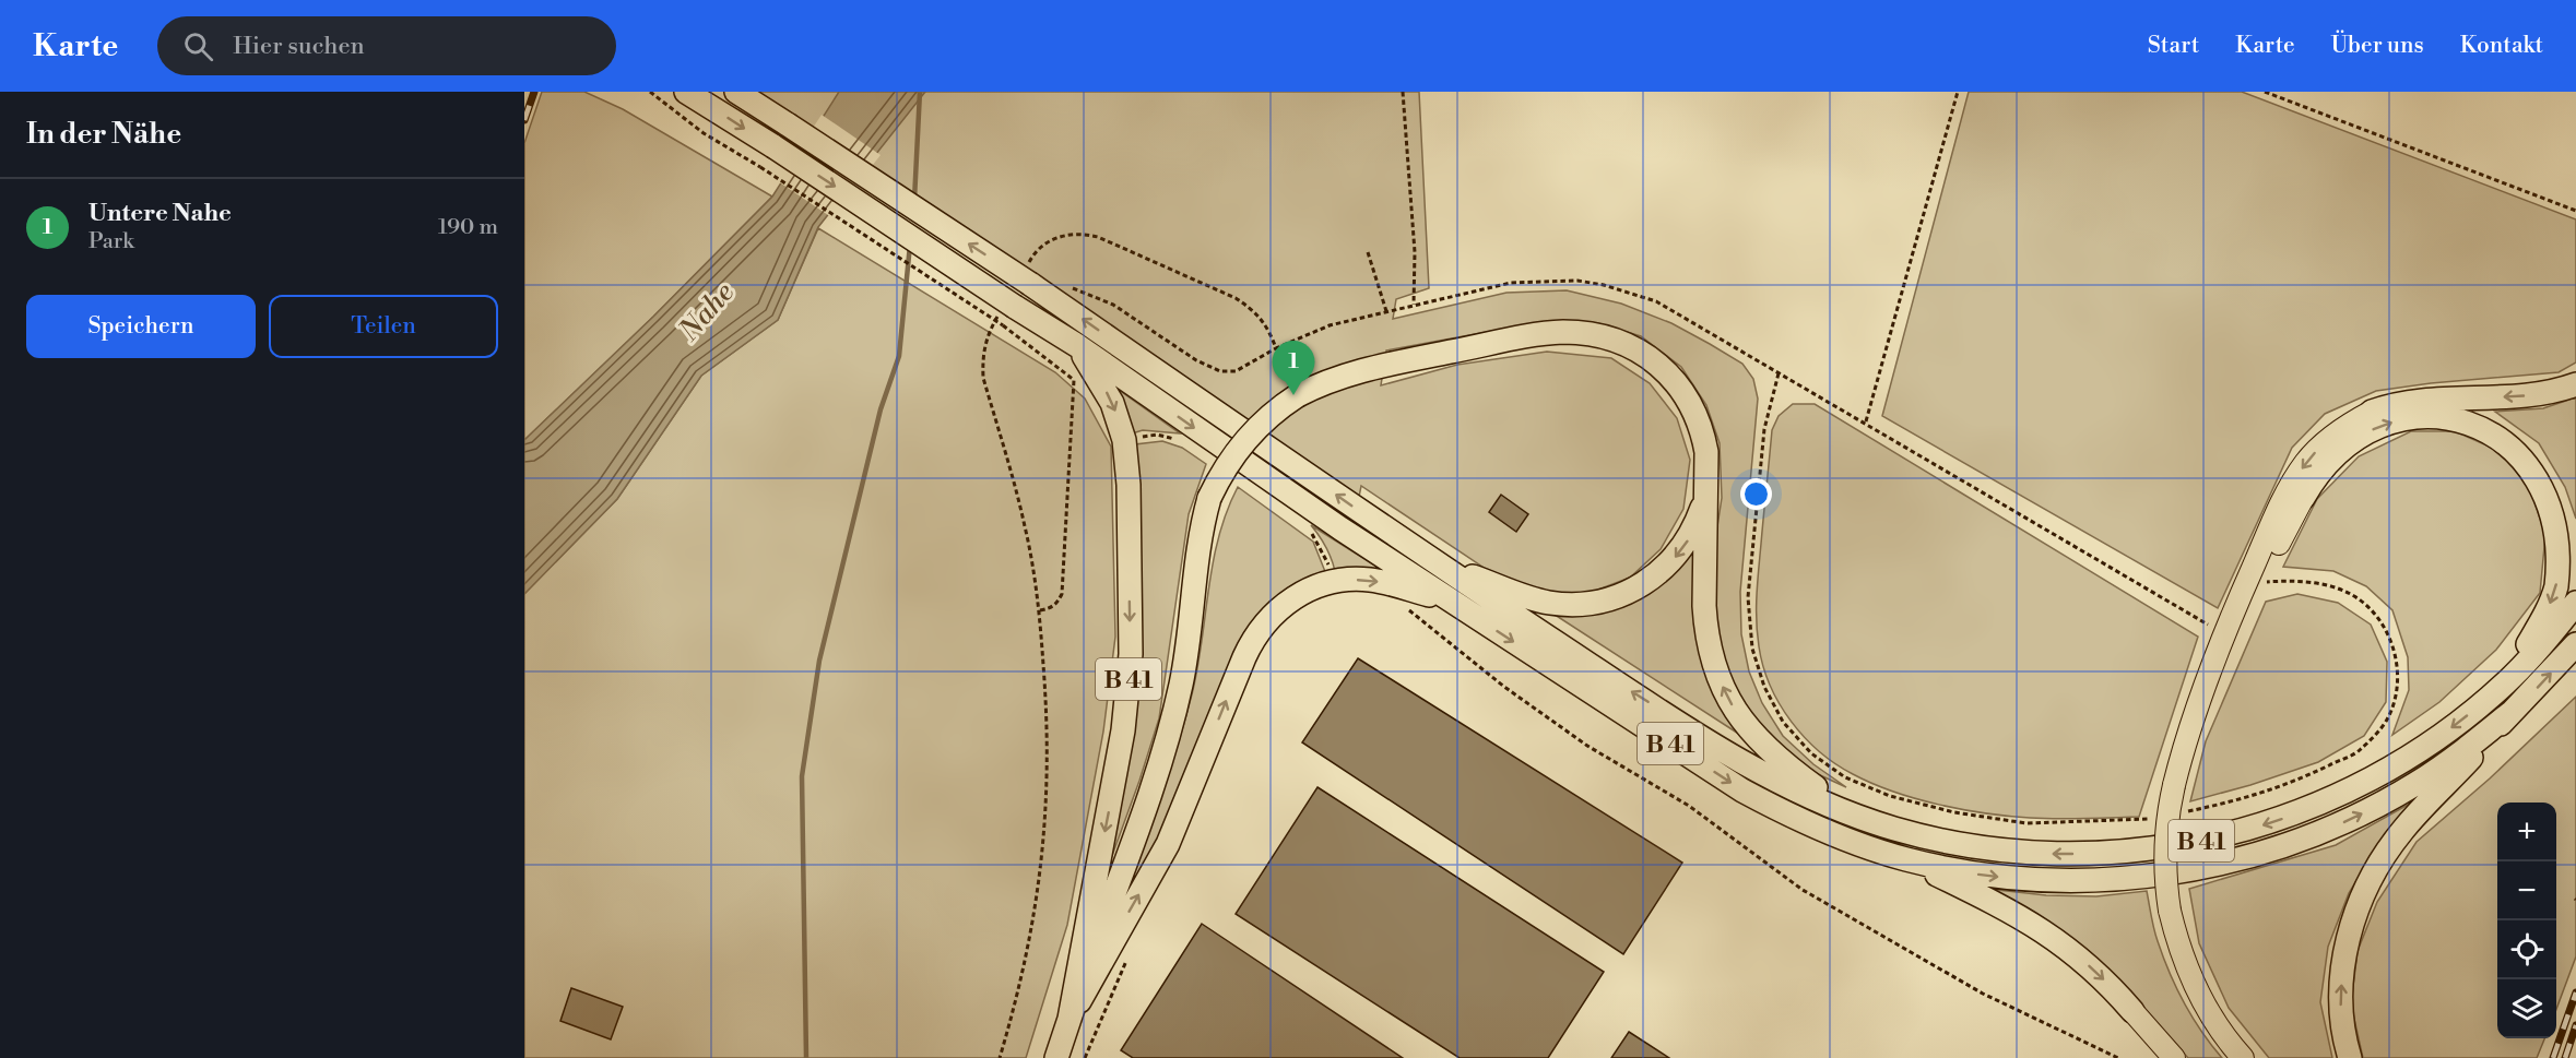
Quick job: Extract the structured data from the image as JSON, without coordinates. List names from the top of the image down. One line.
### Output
{"streets":{"highway":["B 41"]},"water":["Nahe"],"page":{"header":"Karte","search":"Hier suchen","nav":["Start","Karte","Über uns","Kontakt"],"heading":"In der Nähe","list":[{"mark":"1","name":"Untere Nahe","note":"Park","value":"190 m"}],"buttons":["Speichern","Teilen"],"pins":"1","map_buttons":["+","−"]}}
